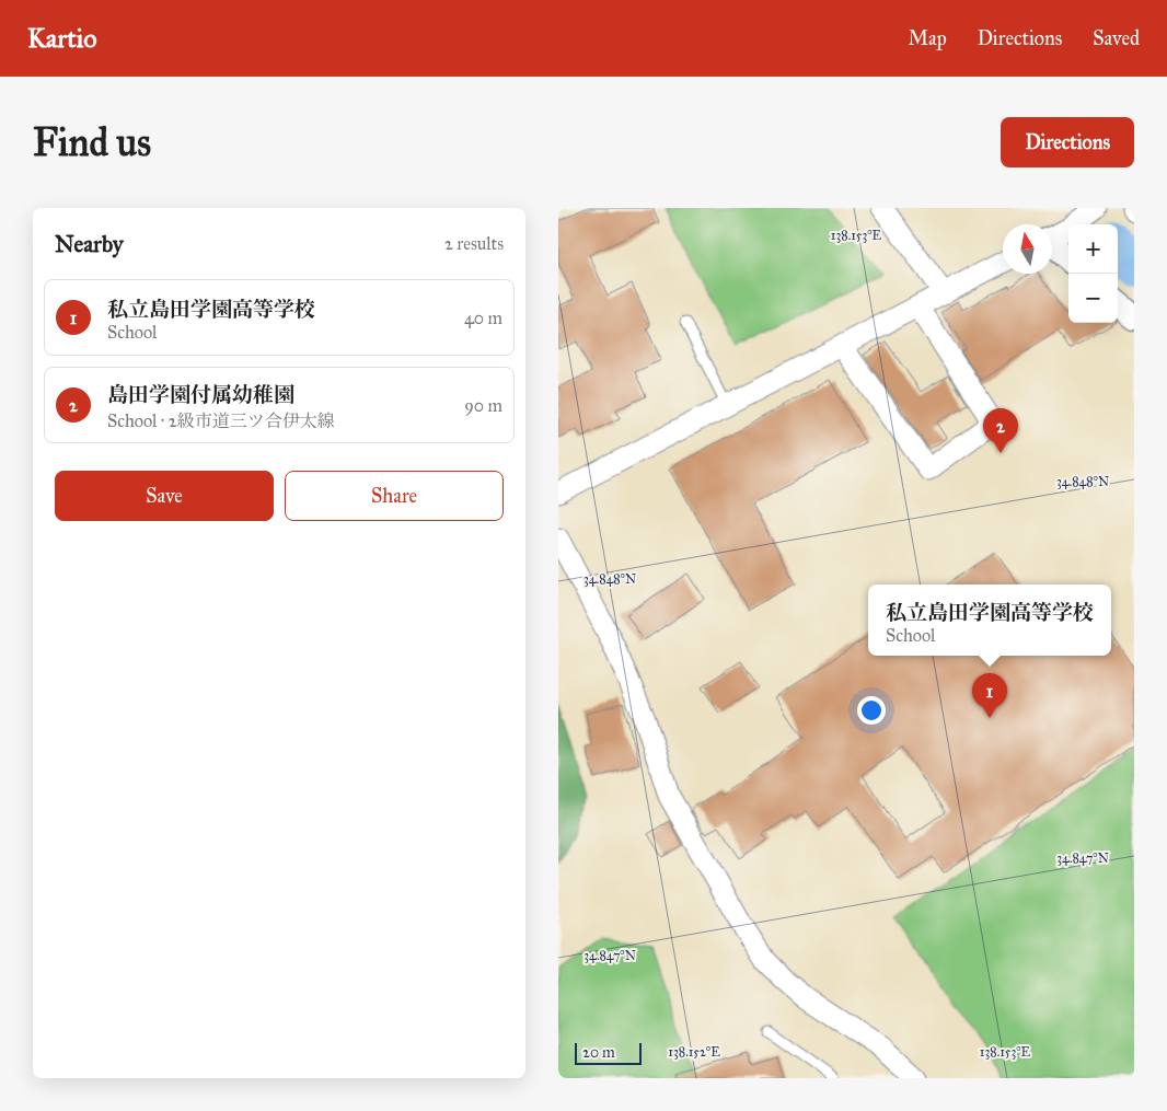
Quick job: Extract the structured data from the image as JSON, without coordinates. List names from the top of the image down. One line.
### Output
{"scale_bar":"20 m","north":"top","page":{"header":"Kartio","nav":["Map","Directions","Saved"],"buttons":["Directions",["Save","Share"]],"title":"Find us","heading":["Nearby","2 results"],"map_buttons":["+","−"],"list":[{"mark":"1","name":"私立島田学園高等学校","note":"School","value":"40 m"},{"mark":"2","name":"島田学園付属幼稚園","note":"School · 2級市道三ツ合伊太線","value":"90 m"}],"pins":["2","1"],"popup":["私立島田学園高等学校","School"],"scale":"20 m"},"coordinates":["138.153°E","34.848°N","34.847°N","138.152°E"]}
